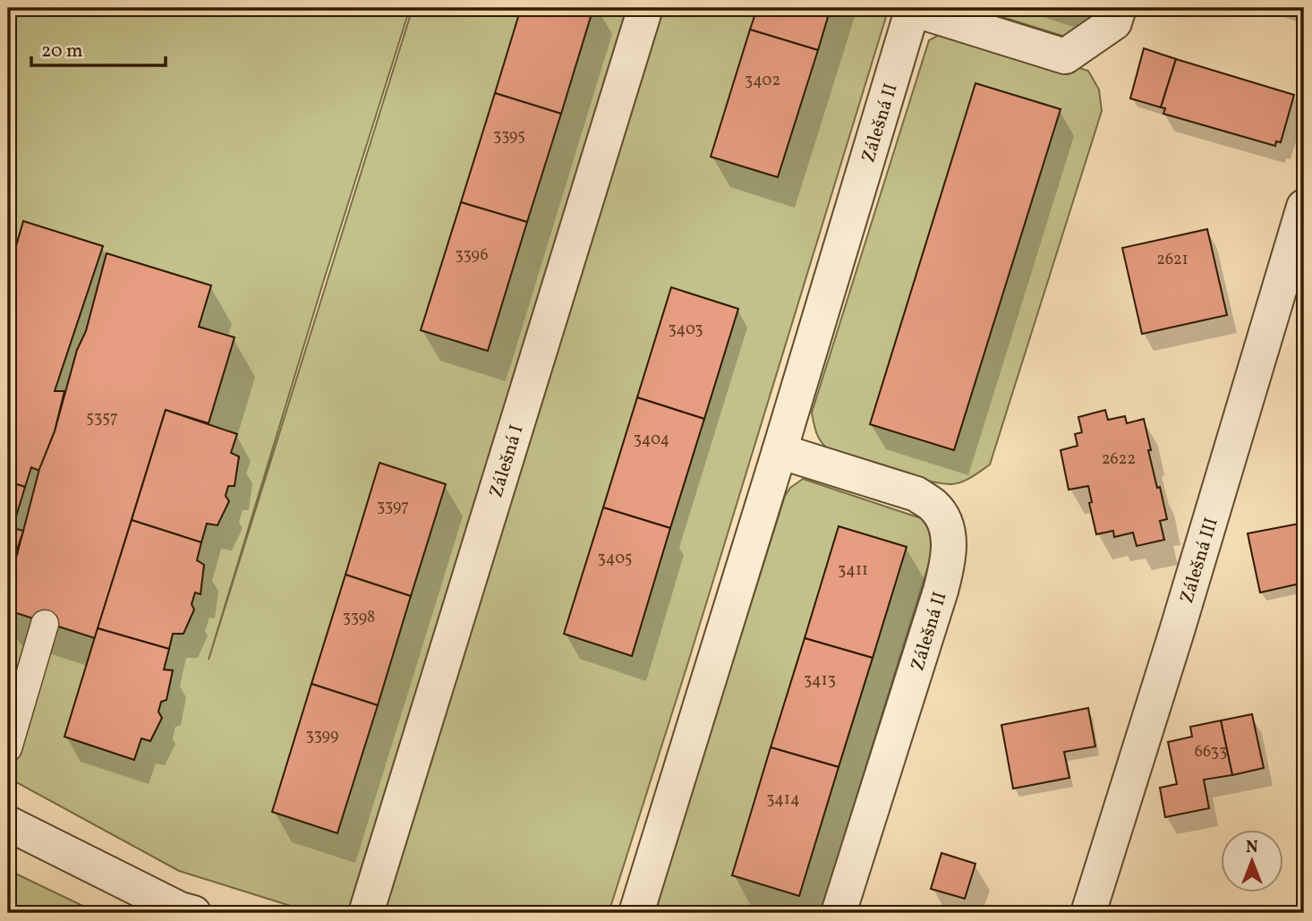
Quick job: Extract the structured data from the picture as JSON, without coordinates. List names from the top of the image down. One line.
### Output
{"streets":{"street":["Zálešná II","Zálešná I","Zálešná III"]},"house_numbers":["3402","3395","3396","2621","3403","5357","3404","2622","3397","3405","3411","3398","3413","3399","6633","3414"],"scale_bar":"20 m","north":"top"}
